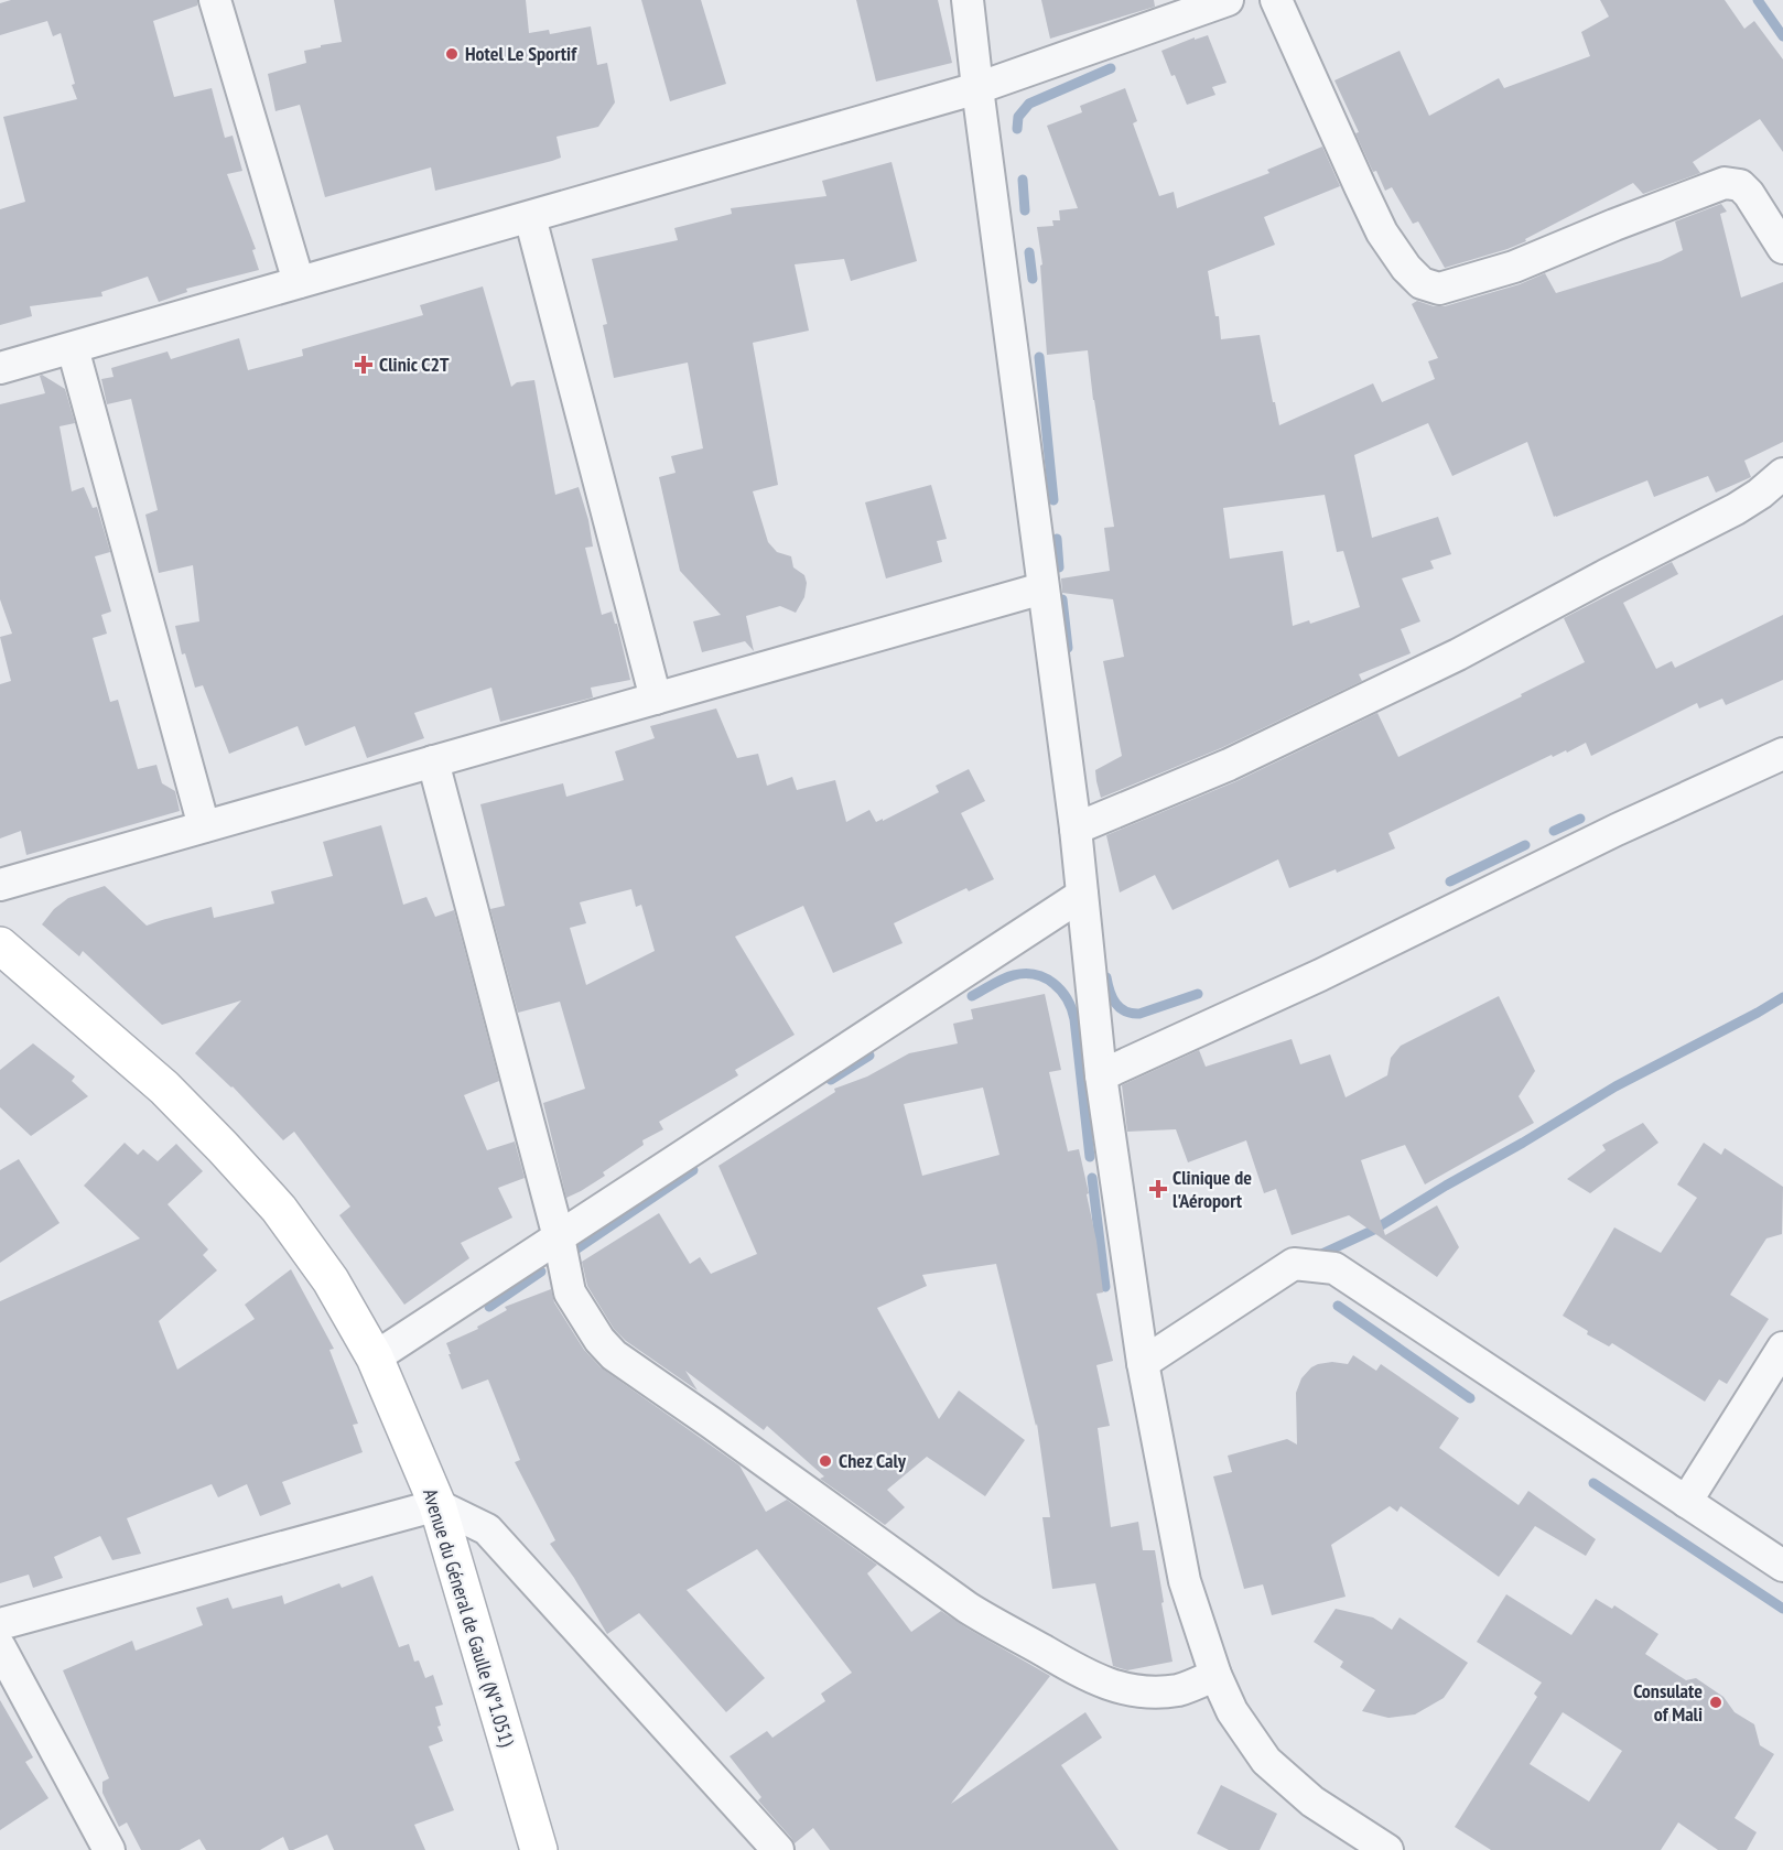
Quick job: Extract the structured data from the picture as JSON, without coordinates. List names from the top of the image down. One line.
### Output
{"streets":{"main road":["Avenue du Géneral de Gaulle (N°1.051)"]},"places":{"other":["Hotel Le Sportif","Chez Caly","Consulate of Mali"],"health":["Clinic C2T","Clinique de l'Aéroport"]}}
